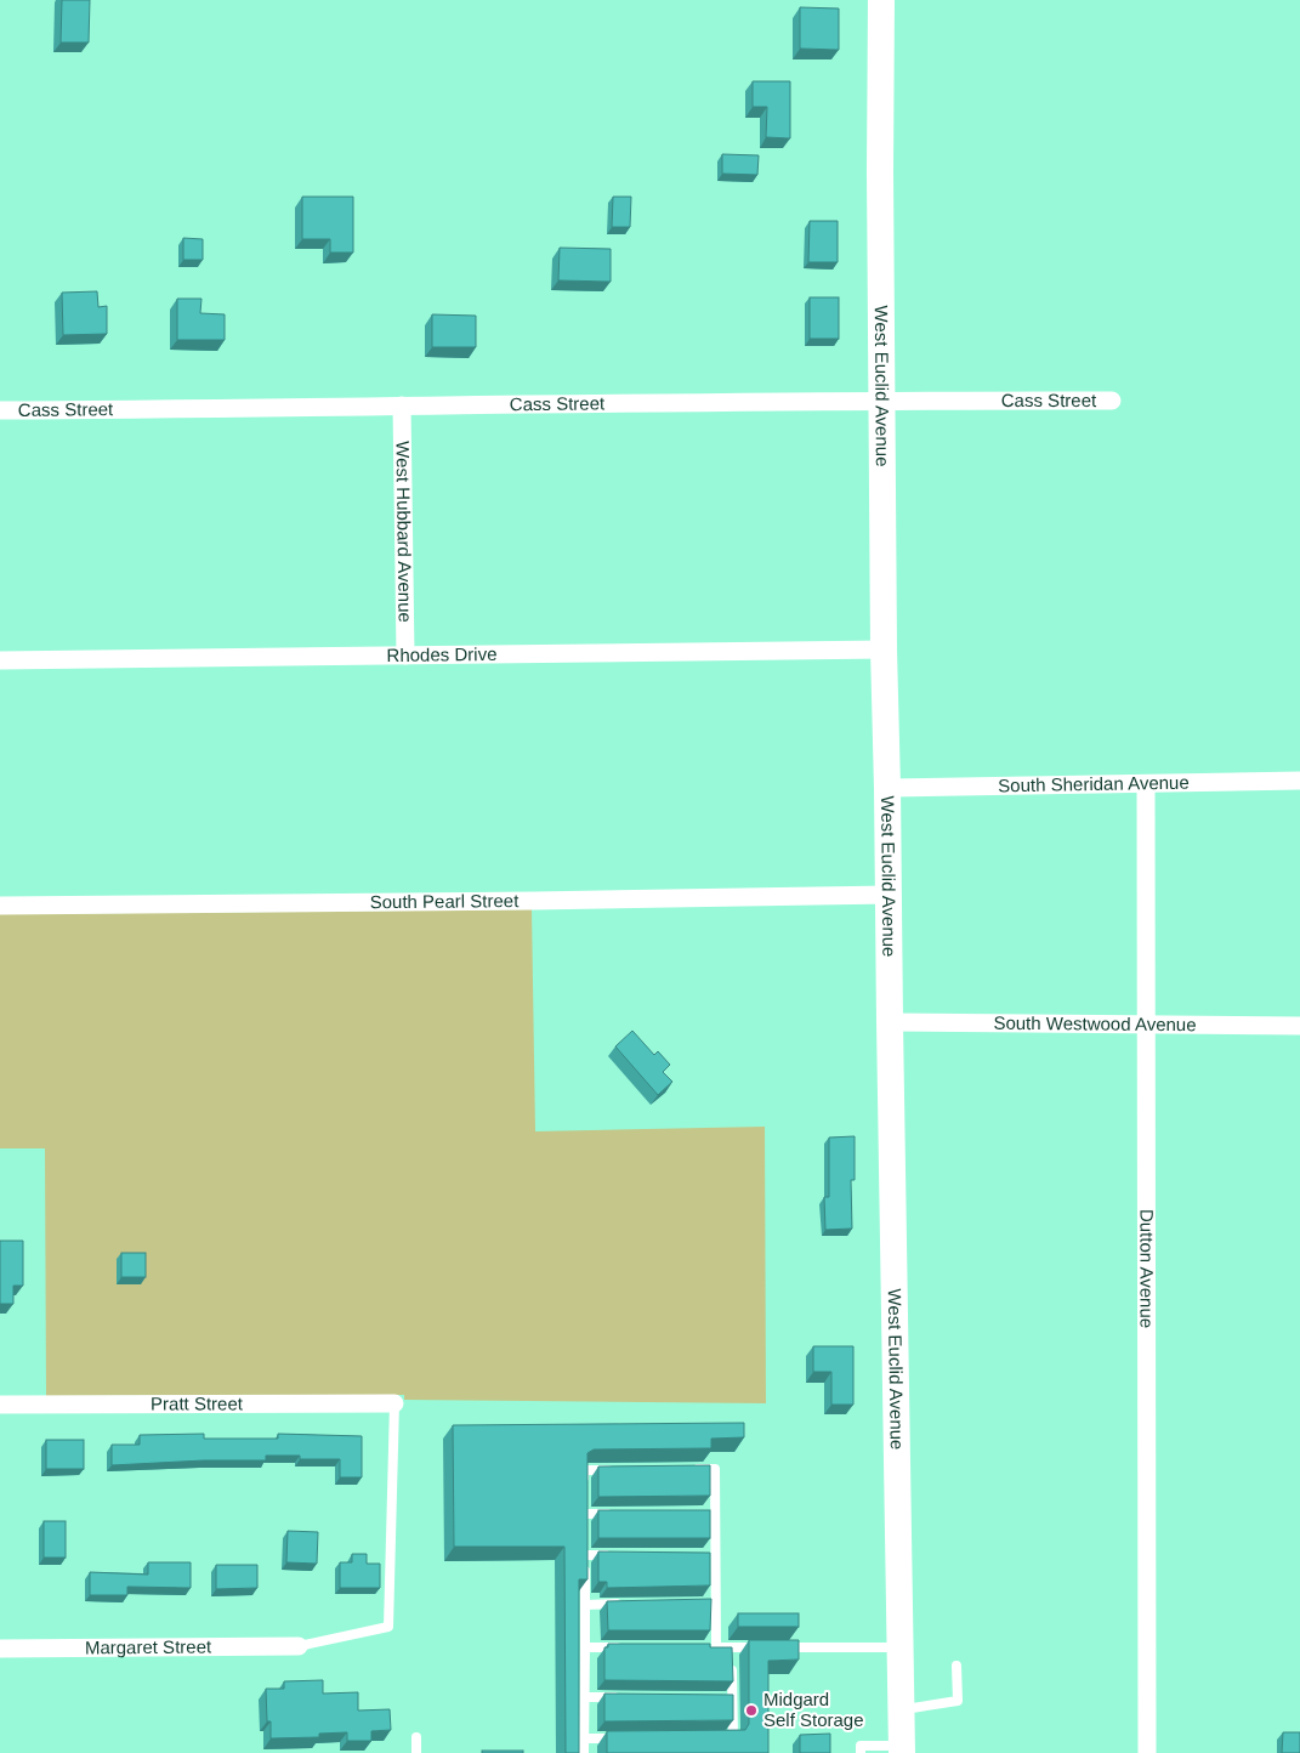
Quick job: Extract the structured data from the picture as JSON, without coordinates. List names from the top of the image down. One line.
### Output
{"streets":{"street":["West Euclid Avenue","Cass Street","West Hubbard Avenue","Rhodes Drive","South Sheridan Avenue","South Pearl Street","South Westwood Avenue","Dutton Avenue","Pratt Street","Margaret Street"]},"crossings":[["West Euclid Avenue","Cass Street"],["West Euclid Avenue","Rhodes Drive"],["West Euclid Avenue","South Sheridan Avenue"],["West Euclid Avenue","South Pearl Street"],["West Euclid Avenue","South Westwood Avenue"],["Cass Street","West Hubbard Avenue"],["West Hubbard Avenue","Rhodes Drive"],["South Sheridan Avenue","Dutton Avenue"],["South Westwood Avenue","Dutton Avenue"]],"places":["Midgard Self Storage"]}
